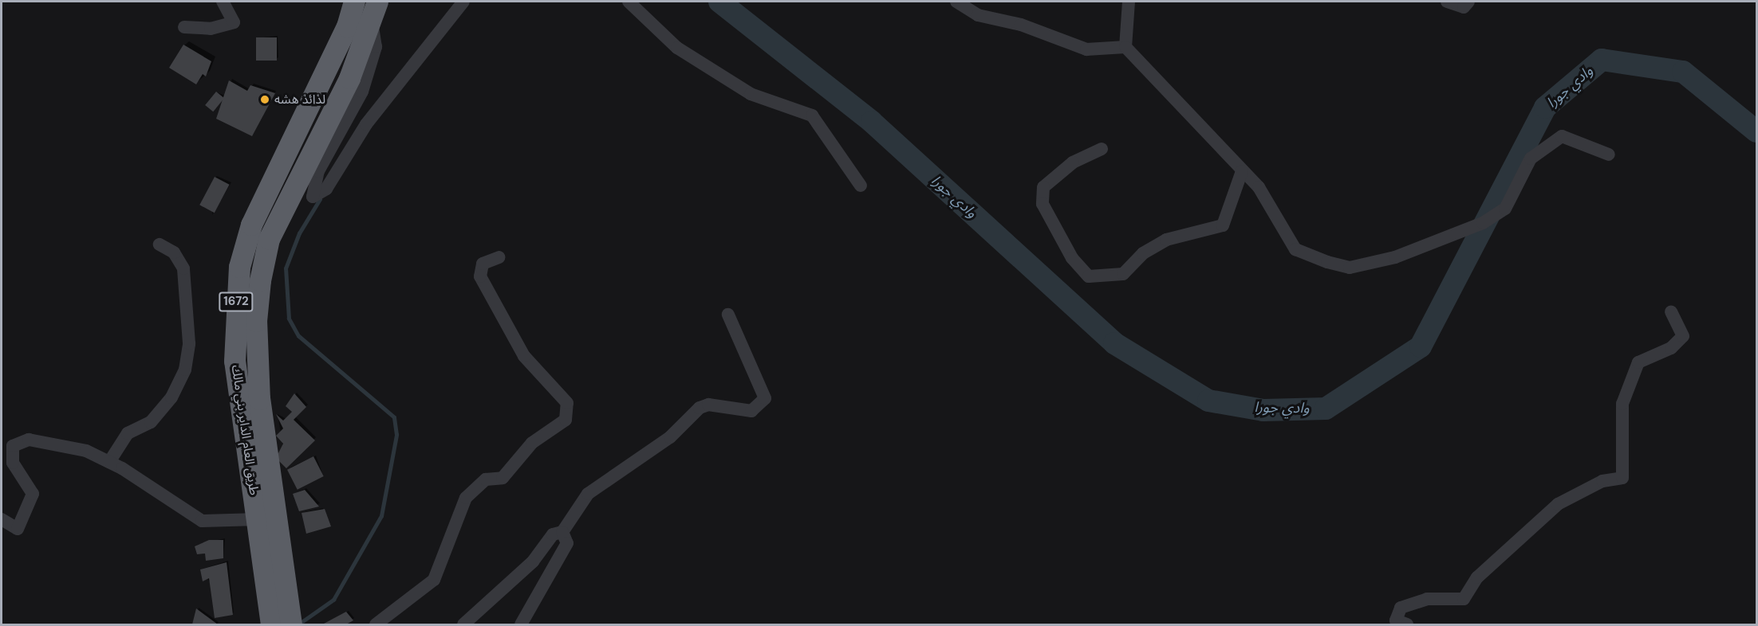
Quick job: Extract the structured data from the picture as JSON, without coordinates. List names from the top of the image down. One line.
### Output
{"streets":{"highway":["1672","طريق العام الداير بني مالك"]},"water":["وادي جورا"],"places":["لذائذ هشه"]}
